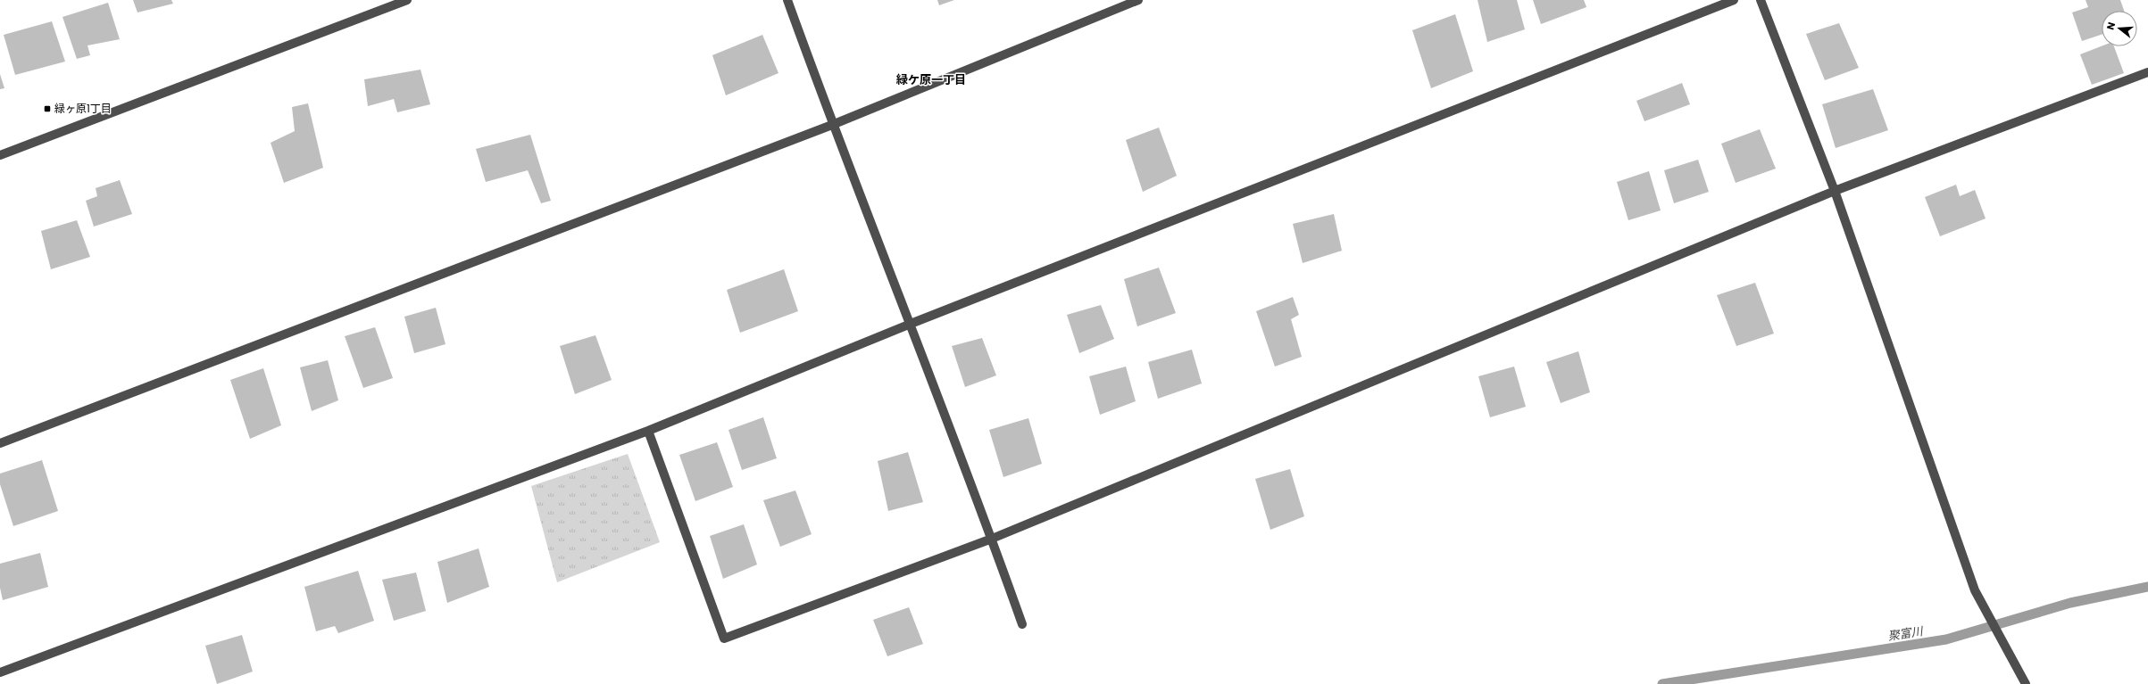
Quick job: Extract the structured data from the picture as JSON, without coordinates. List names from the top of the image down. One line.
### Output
{"districts":["緑ケ原一丁目"],"water":["聚富川"],"places":{"transit":["緑ヶ原1丁目"]},"north":"left"}
